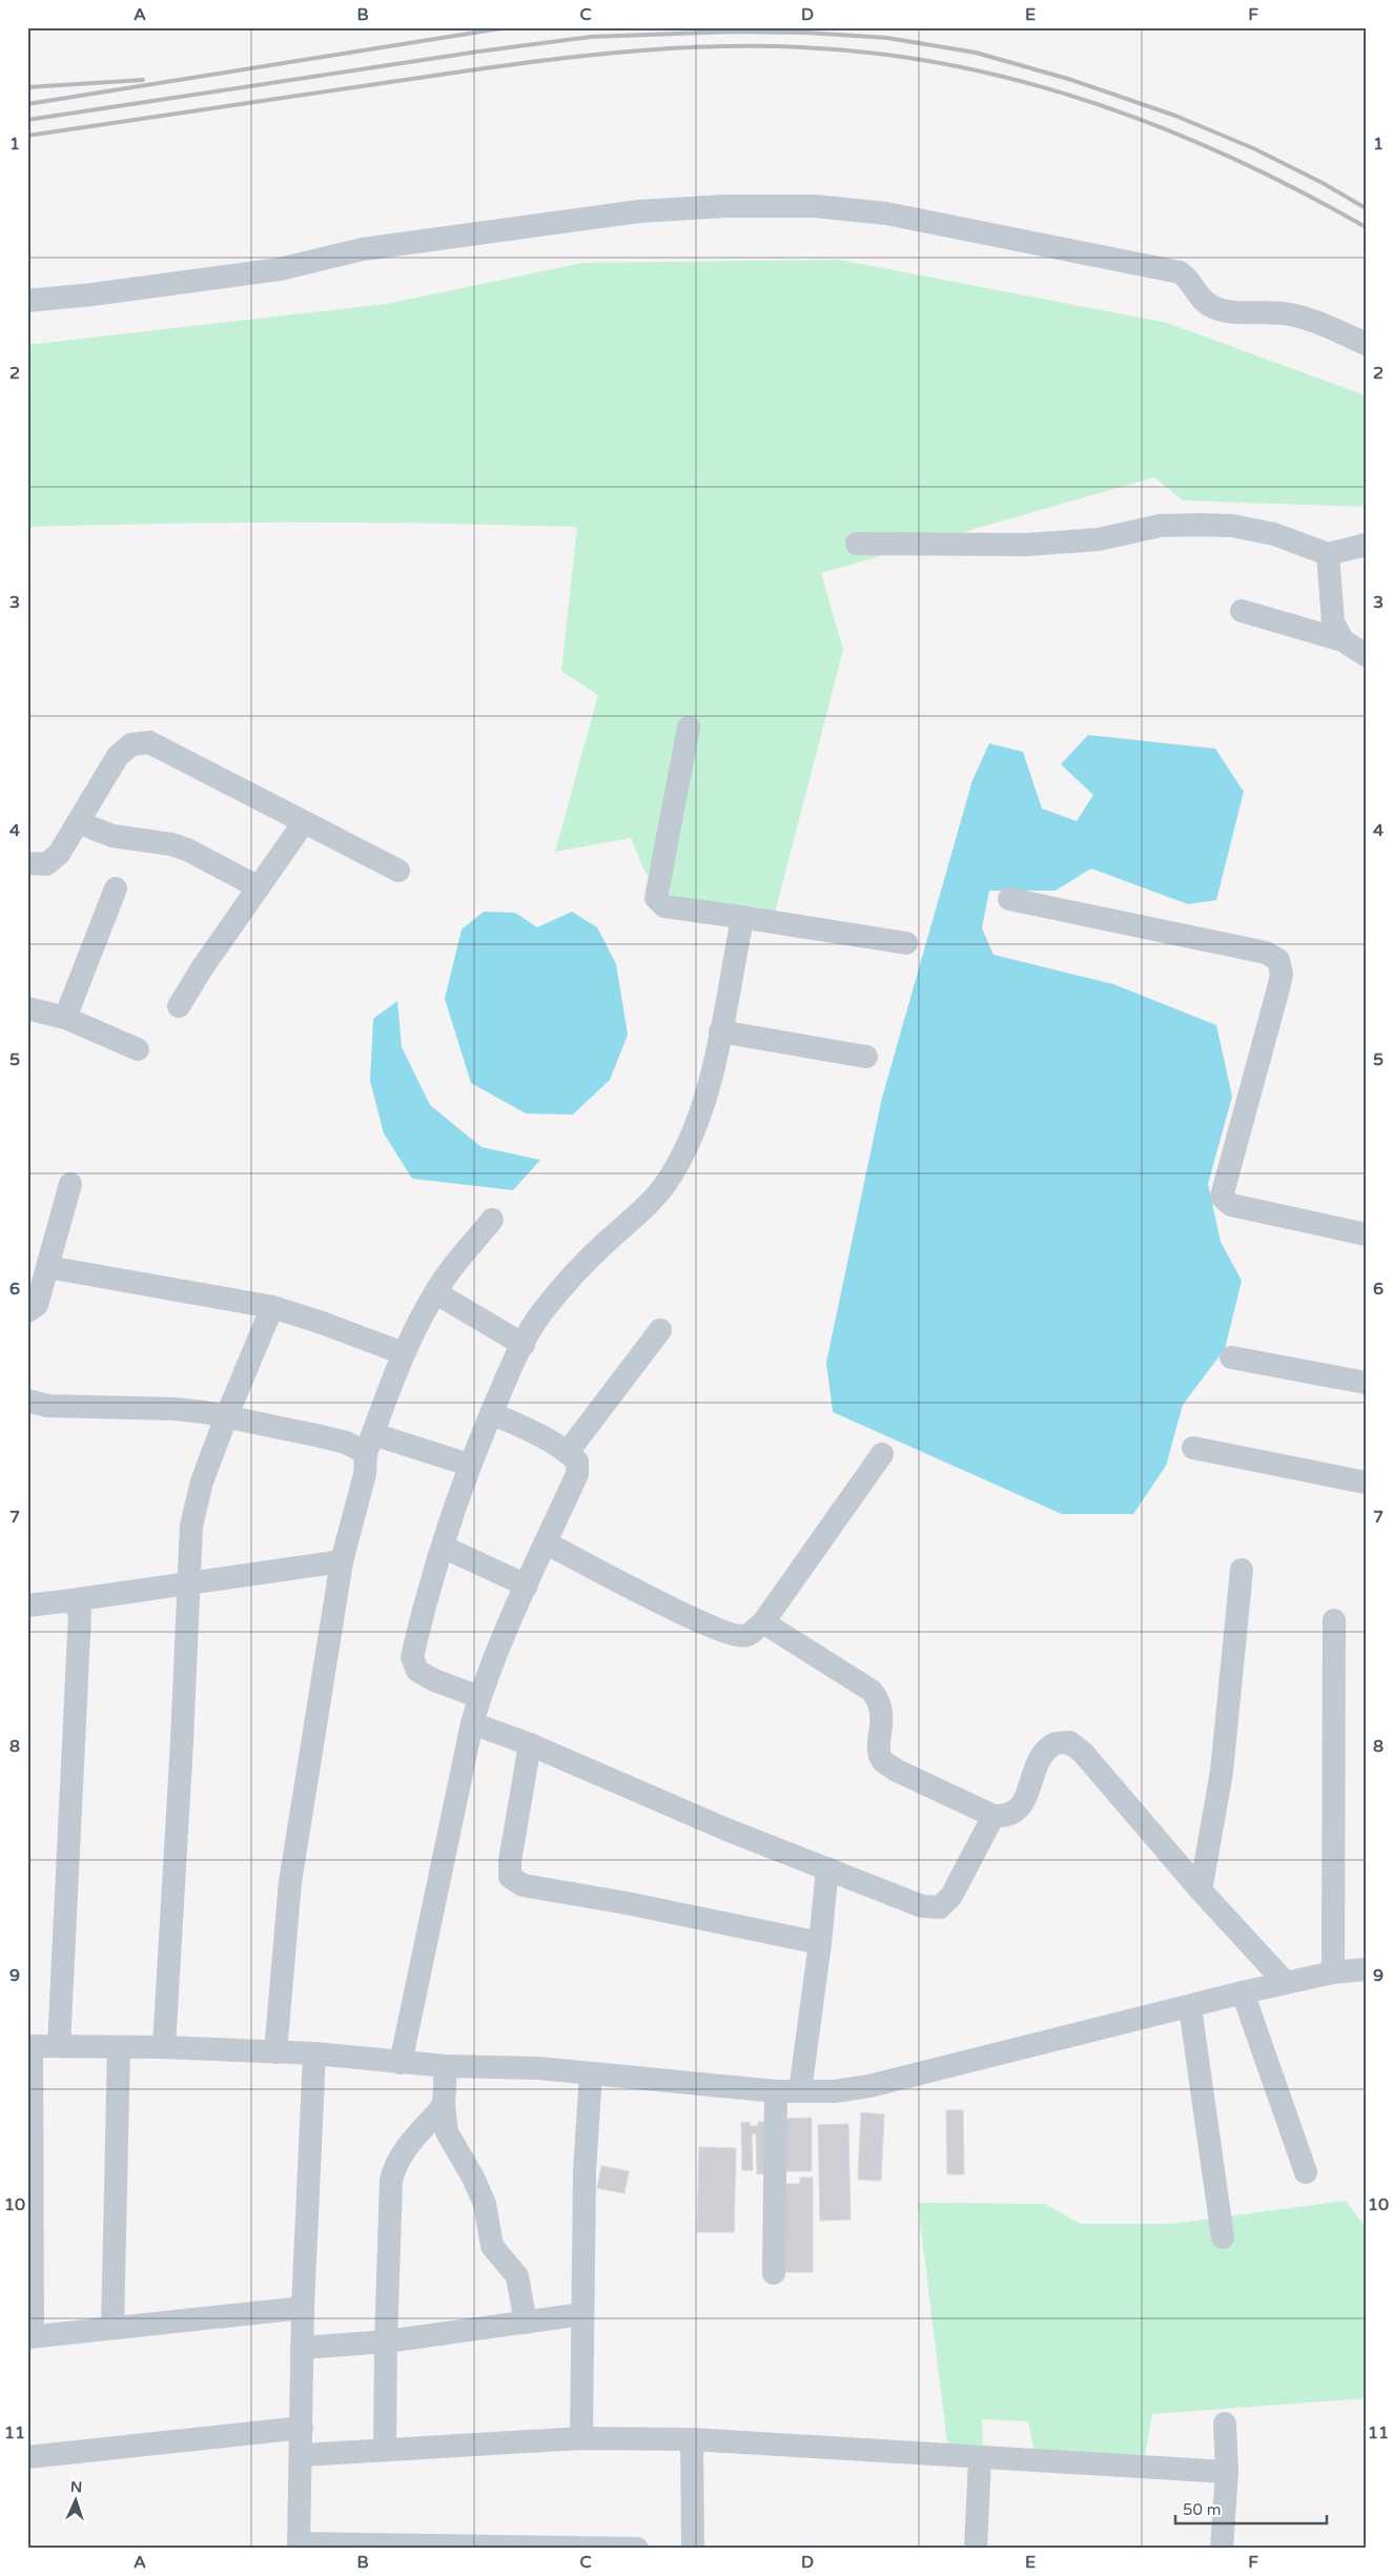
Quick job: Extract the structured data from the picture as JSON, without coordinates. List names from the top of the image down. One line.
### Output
{"scale_bar":"50 m","north":"top","grid":{"columns":["A","B","C","D","E","F"],"rows":["1","2","3","4","5","6","7","8","9","10","11"]}}
